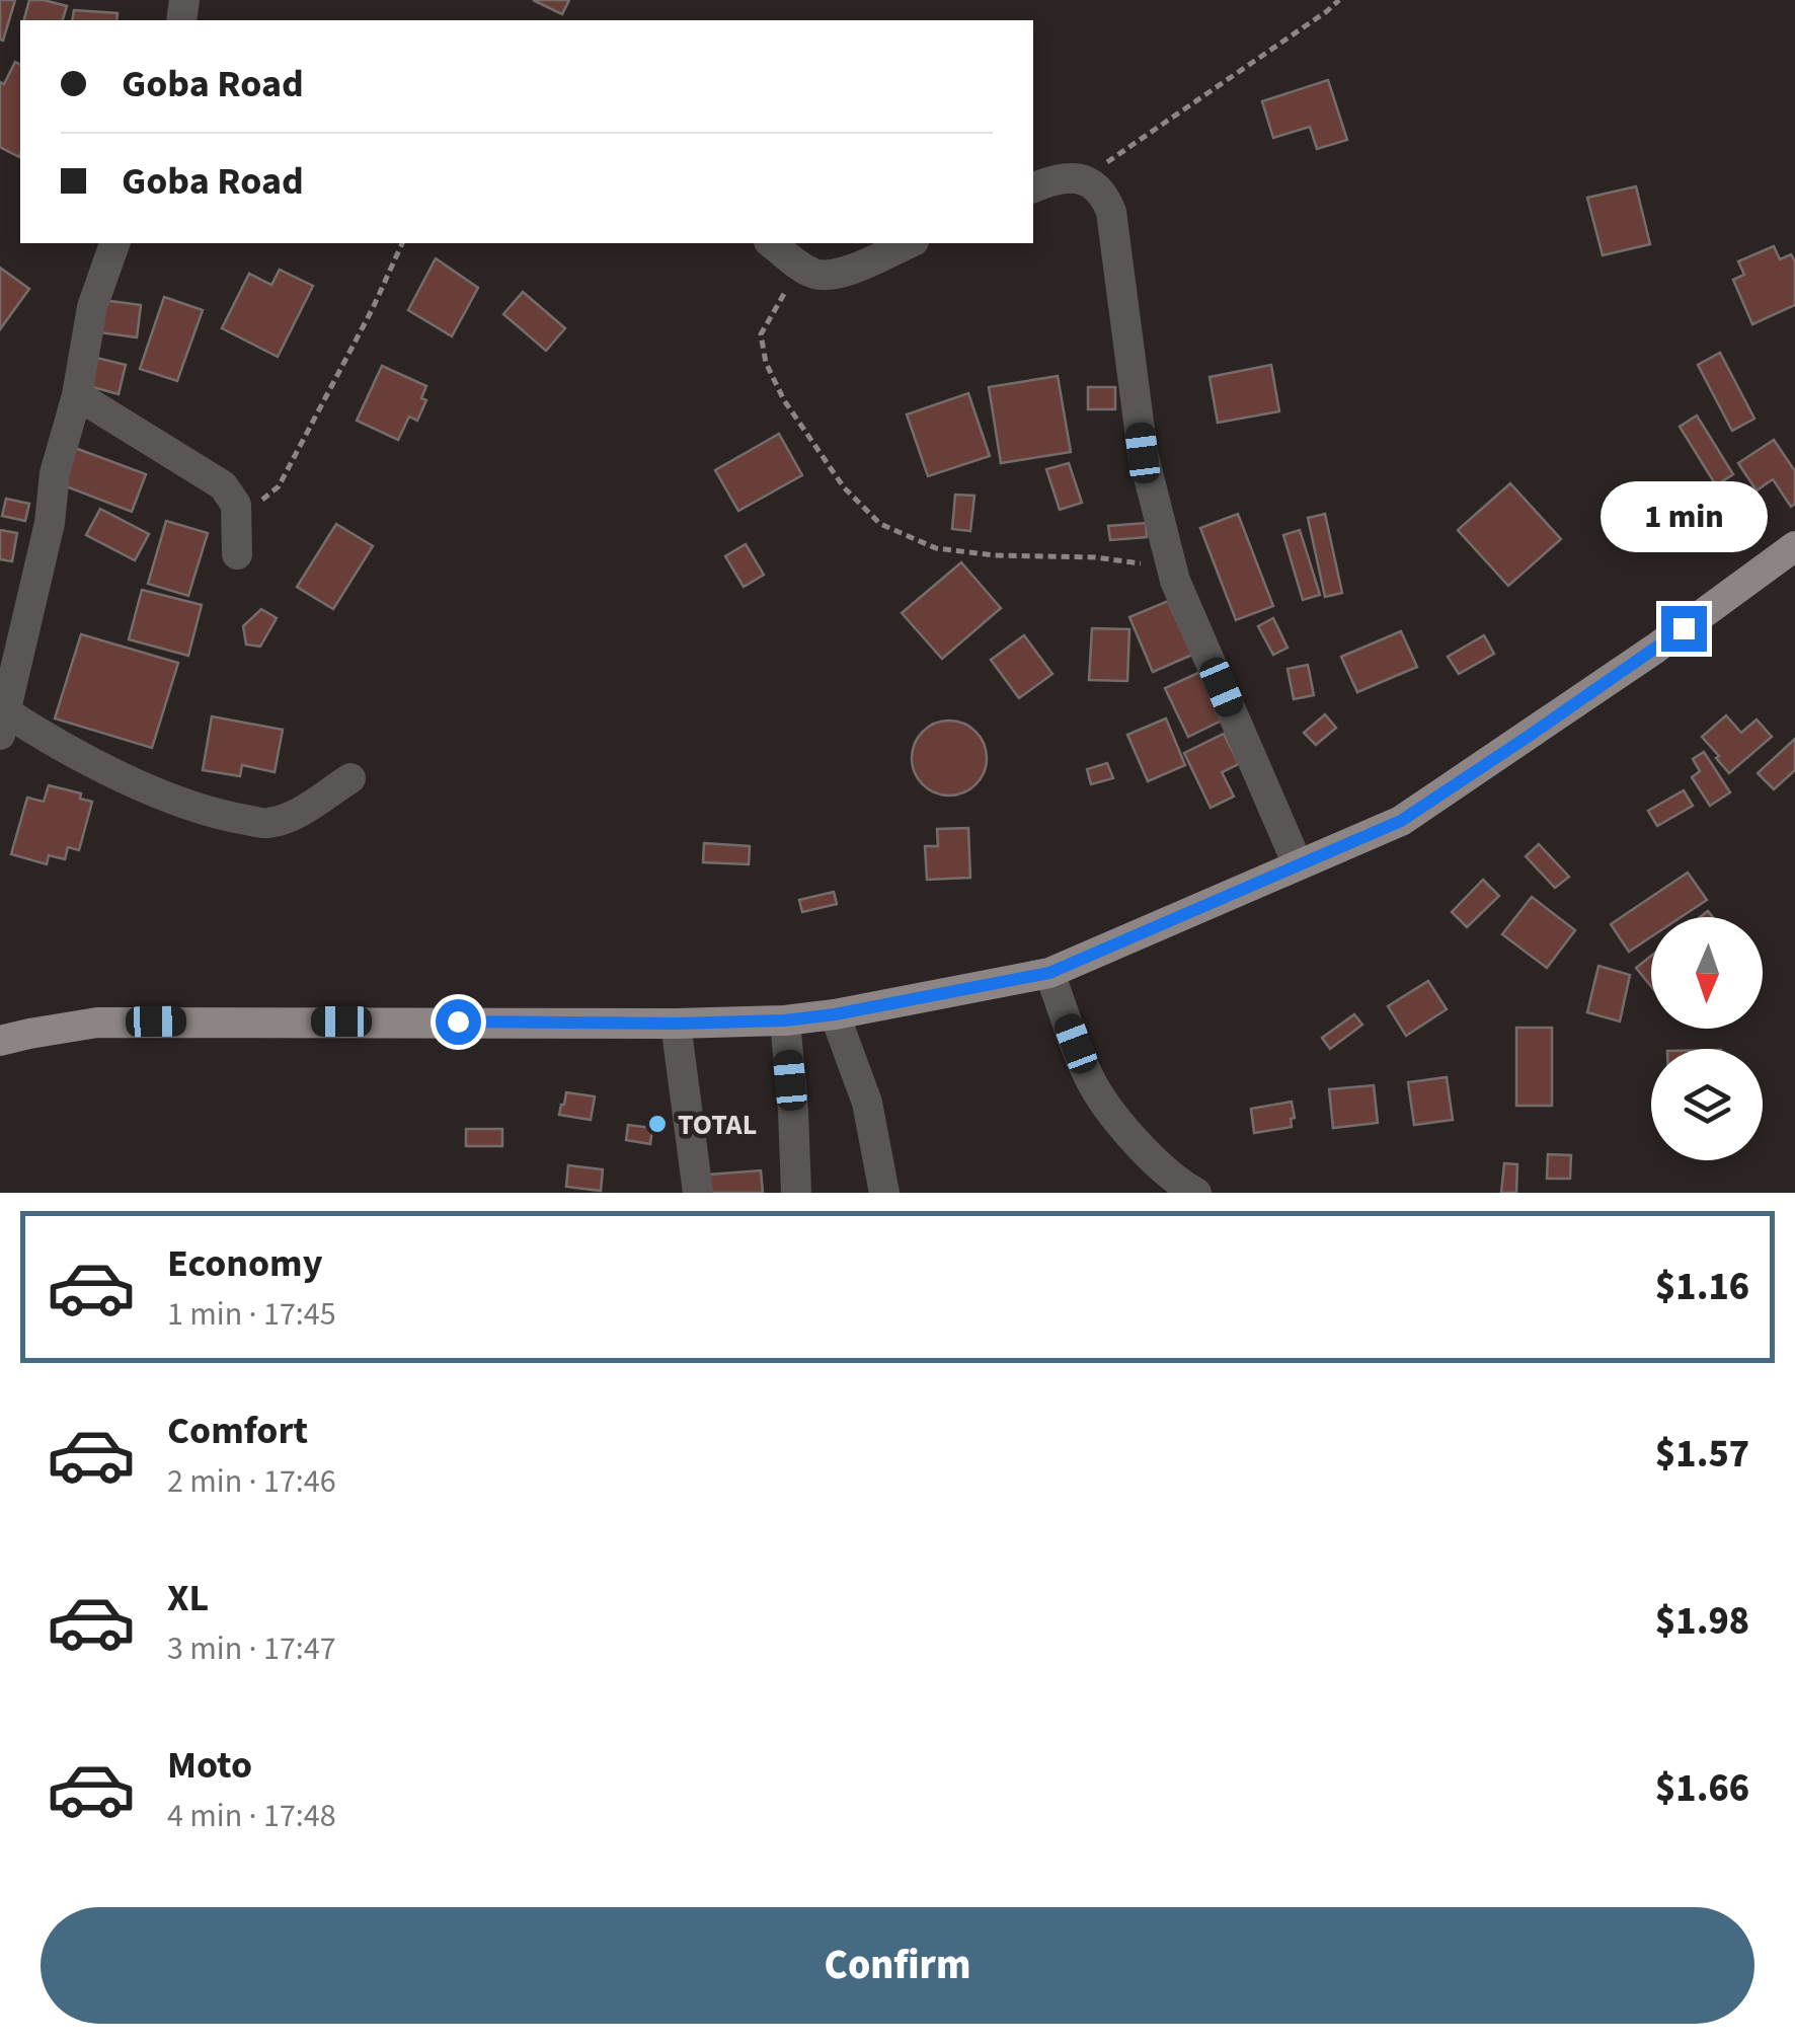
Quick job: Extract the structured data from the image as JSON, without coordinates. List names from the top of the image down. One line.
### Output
{"places":["TOTAL"],"north":"bottom","page":{"banner":["Goba Road","Goba Road"],"bubble":"1 min","list":[{"name":"Economy","note":"1 min · 17:45","value":"$1.16"},{"name":"Comfort","note":"2 min · 17:46","value":"$1.57"},{"name":"XL","note":"3 min · 17:47","value":"$1.98"},{"name":"Moto","note":"4 min · 17:48","value":"$1.66"}],"buttons":"Confirm"}}
